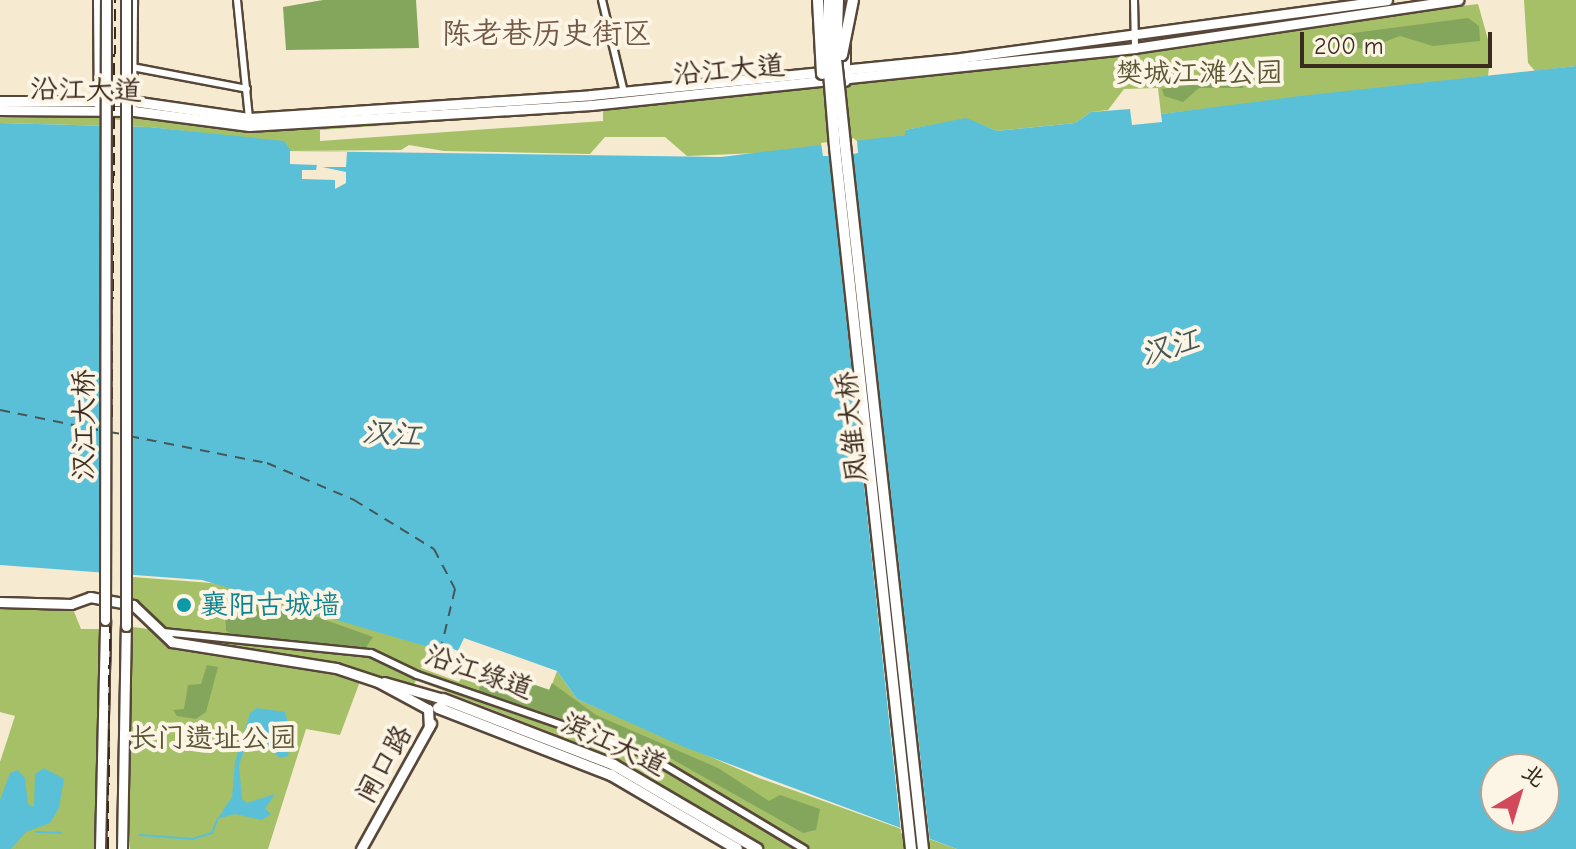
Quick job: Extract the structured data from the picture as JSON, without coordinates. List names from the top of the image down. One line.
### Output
{"streets":{"main road":["沿江大道","汉江大桥","凤雏大桥","滨江大道","闸口路"],"street":["沿江绿道"]},"crossings":[["滨江大道","闸口路"]],"districts":["陈老巷历史街区"],"water":["汉江"],"parks":["樊城江滩公园","长门遗址公园"],"places":["襄阳古城墙"],"scale_bar":"200 m","north":"top right"}
